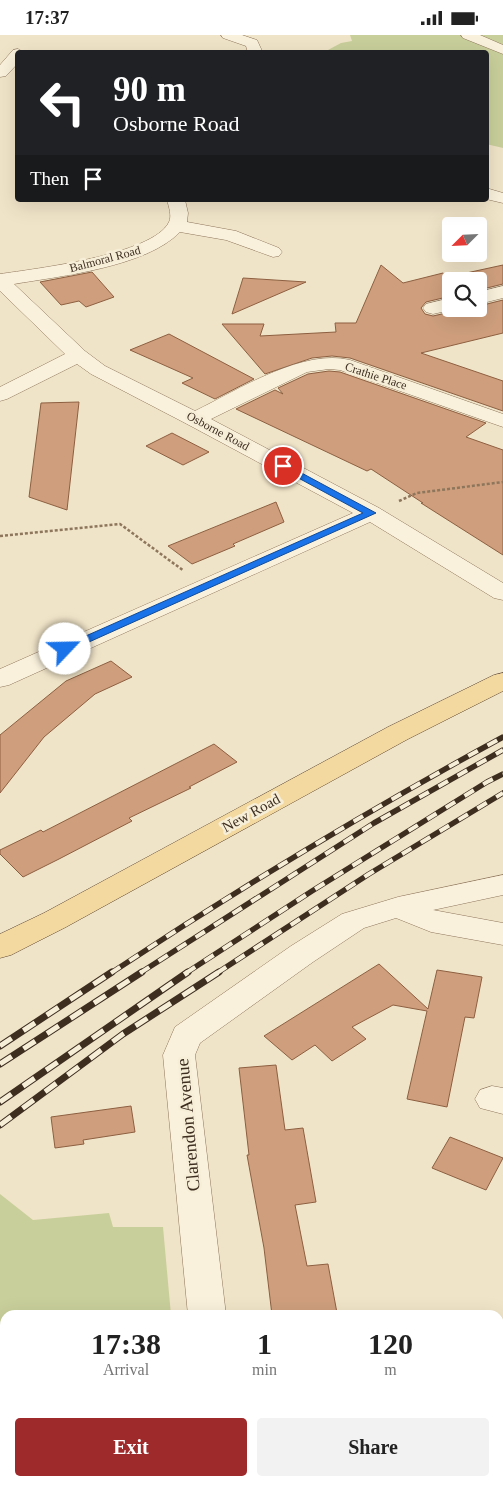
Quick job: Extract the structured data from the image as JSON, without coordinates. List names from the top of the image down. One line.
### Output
{"streets":{"main road":["New Road"],"street":["Balmoral Road","Crathie Place","Osborne Road","Clarendon Avenue"]},"crossings":[["Balmoral Road","Osborne Road"],["Crathie Place","Osborne Road"]],"north":"bottom left","page":{"status":"17:37","turn":["90 m","Osborne Road"],"then":"Then","eta":["17:38","Arrival","1","min","120","m"],"buttons":["Exit","Share"]}}
